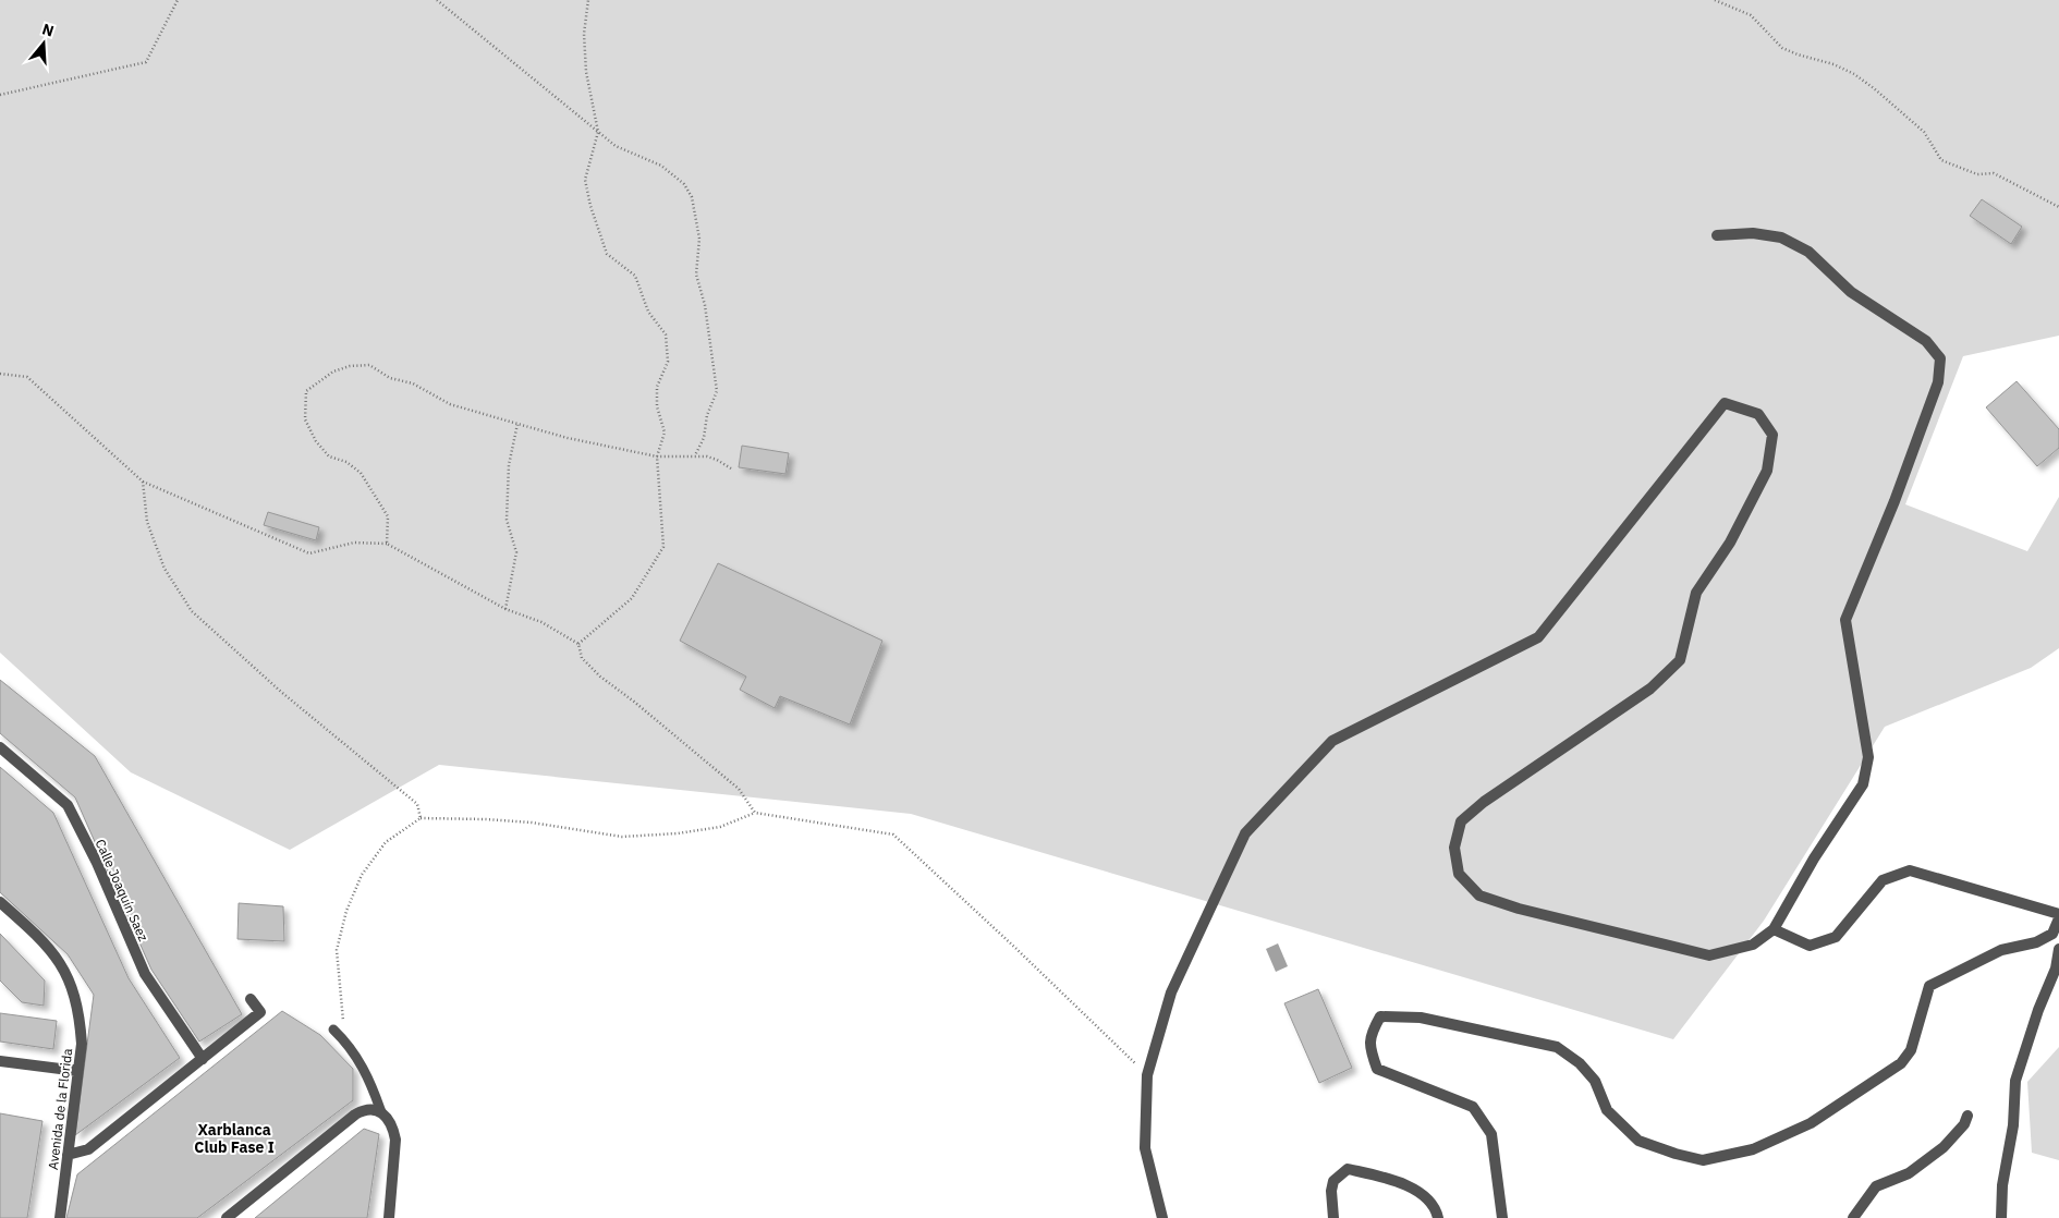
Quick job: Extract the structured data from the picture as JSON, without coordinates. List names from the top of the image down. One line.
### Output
{"streets":{"street":["Calle Joaquín Saez","Avenida de la Florida"]},"districts":["Xarblanca Club Fase I"],"north":"top"}
